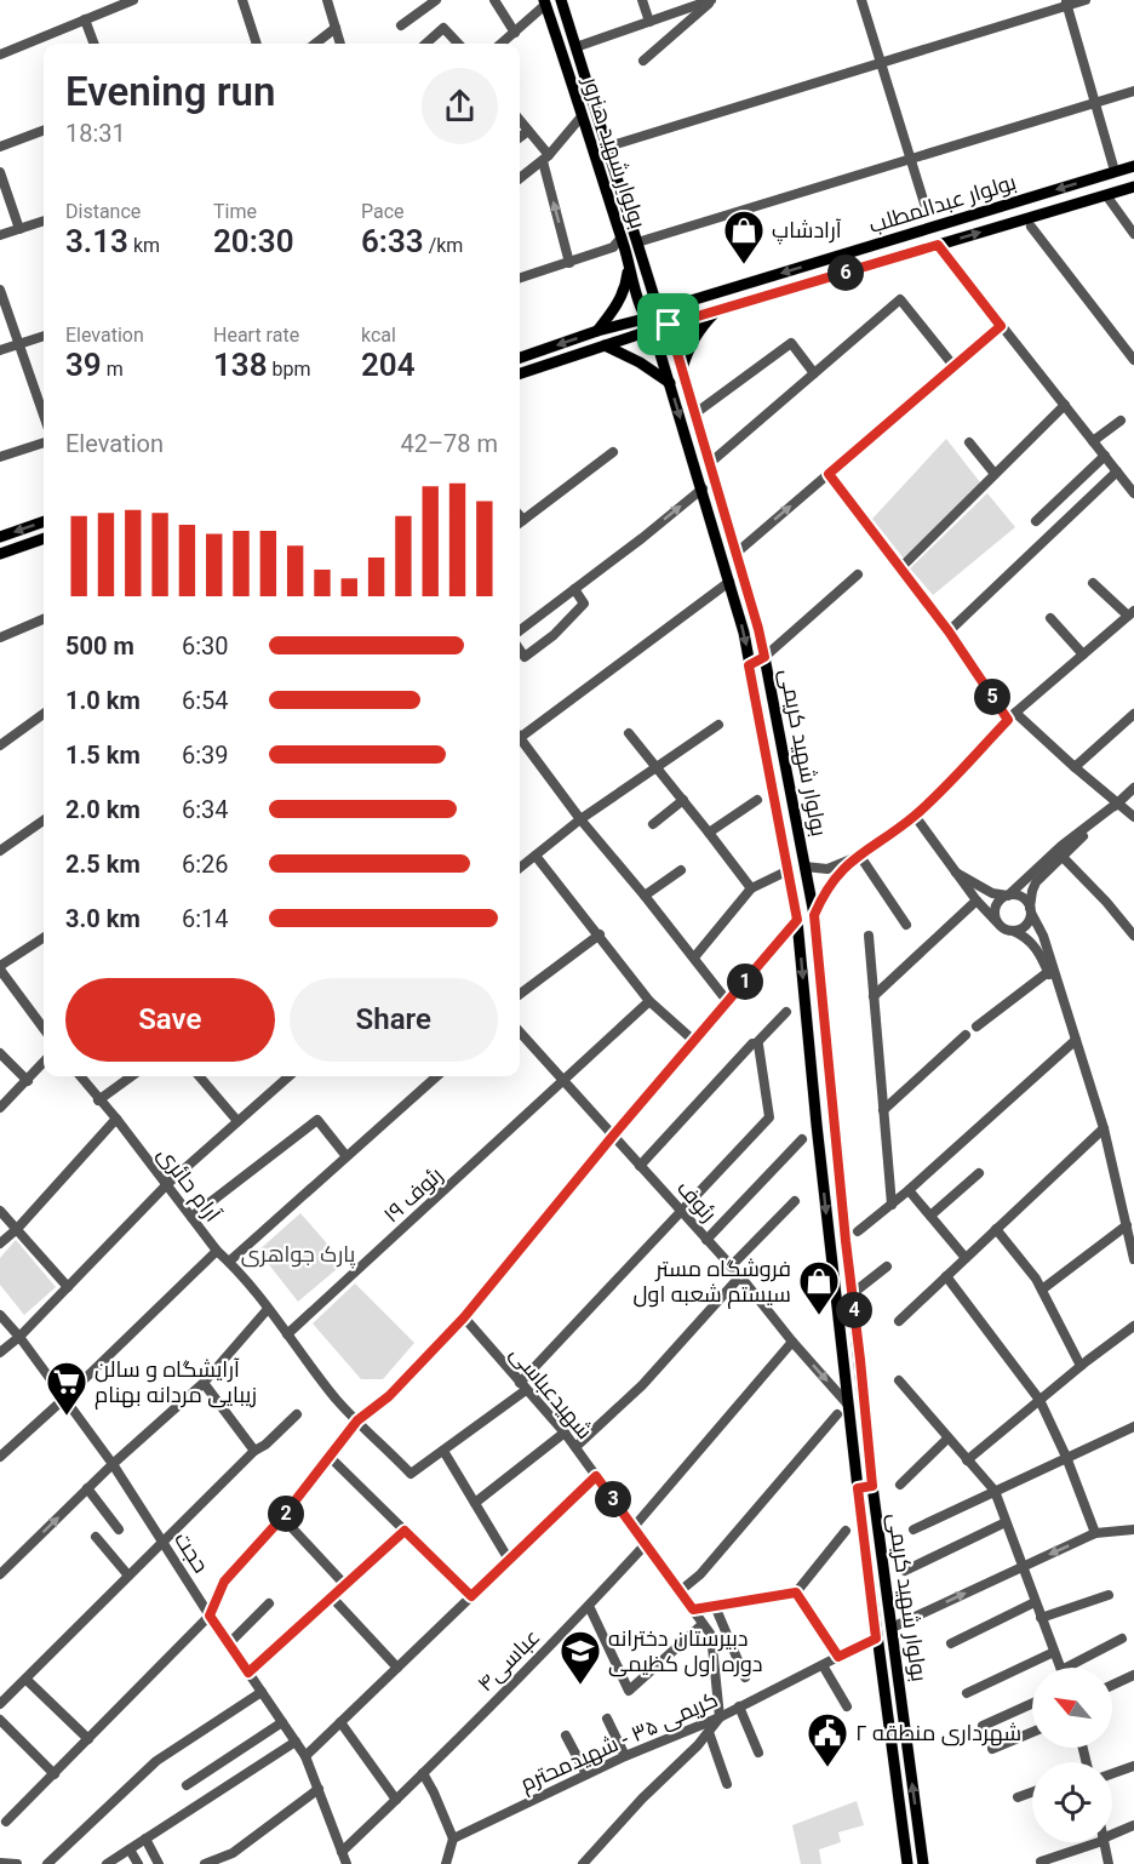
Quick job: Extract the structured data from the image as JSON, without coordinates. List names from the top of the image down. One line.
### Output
{"streets":{"main road":["بولوار شهید هنرور","بولوار عبدالمطلب","بولوار شهید کریمی"],"street":["آرام حائری","رئوف ۱۹","رئوف","شهیدعباسی","حجت","عباسی۴","کریمی ۳۵ - شهیدمحترم"]},"crossings":[["بولوار شهید هنرور","بولوار عبدالمطلب"],["بولوار شهید هنرور","بولوار شهید کریمی"],["بولوار عبدالمطلب","بولوار شهید کریمی"],["بولوار شهید کریمی","رئوف"],["بولوار شهید کریمی","کریمی ۳۵ - شهیدمحترم"],["آرام حائری","رئوف ۱۹"],["رئوف ۱۹","رئوف"],["شهیدعباسی","عباسی۴"],["شهیدعباسی","کریمی ۳۵ - شهیدمحترم"],["حجت","عباسی۴"]],"parks":["پارک جواهری"],"places":{"shop":["آرادشاپ","فروشگاه مستر سیستم شعبه اول"],"supermarket":["آرایشگاه و سالن زیبایی مردانه بهنام"],"school or university":["دبیرستان دخترانه دوره اول کظیمی"],"public building":["شهرداری منطقه ۲"]},"north":"top left","page":{"heading":["Evening run","18:31"],"stats":[["Distance","3.13 km"],["Time","20:30"],["Pace","6:33 /km"],["Elevation","39 m"],["Heart rate","138 bpm"],["kcal","204"]],"pins":["6","5","1","4","3","2"],"chart":["Elevation","42–78 m"],"list":[{"name":"500 m","note":"6:30"},{"name":"1.0 km","note":"6:54"},{"name":"1.5 km","note":"6:39"},{"name":"2.0 km","note":"6:34"},{"name":"2.5 km","note":"6:26"},{"name":"3.0 km","note":"6:14"}],"buttons":["Save","Share"]}}
